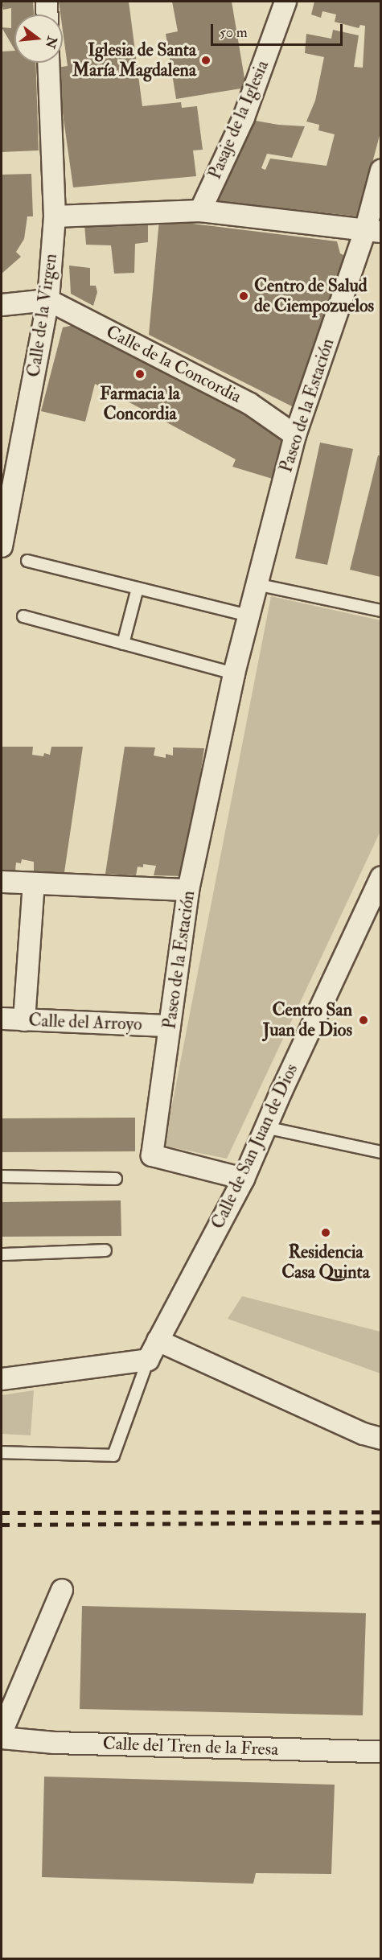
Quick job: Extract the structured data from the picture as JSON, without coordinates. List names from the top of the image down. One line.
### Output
{"streets":{"street":["Pasaje de la Iglesia","Calle de la Virgen","Calle de la Concordia","Paseo de la Estación","Calle del Arroyo","Calle de San Juan de Dios","Calle del Tren de la Fresa"]},"crossings":[["Calle de la Virgen","Calle de la Concordia"],["Calle de la Concordia","Paseo de la Estación"],["Paseo de la Estación","Calle del Arroyo"],["Paseo de la Estación","Calle de San Juan de Dios"]],"places":["Iglesia de Santa María Magdalena","Centro de Salud de Ciempozuelos","Farmacia la Concordia","Centro San Juan de Dios","Residencia Casa Quinta"],"scale_bar":"50 m","north":"right"}
